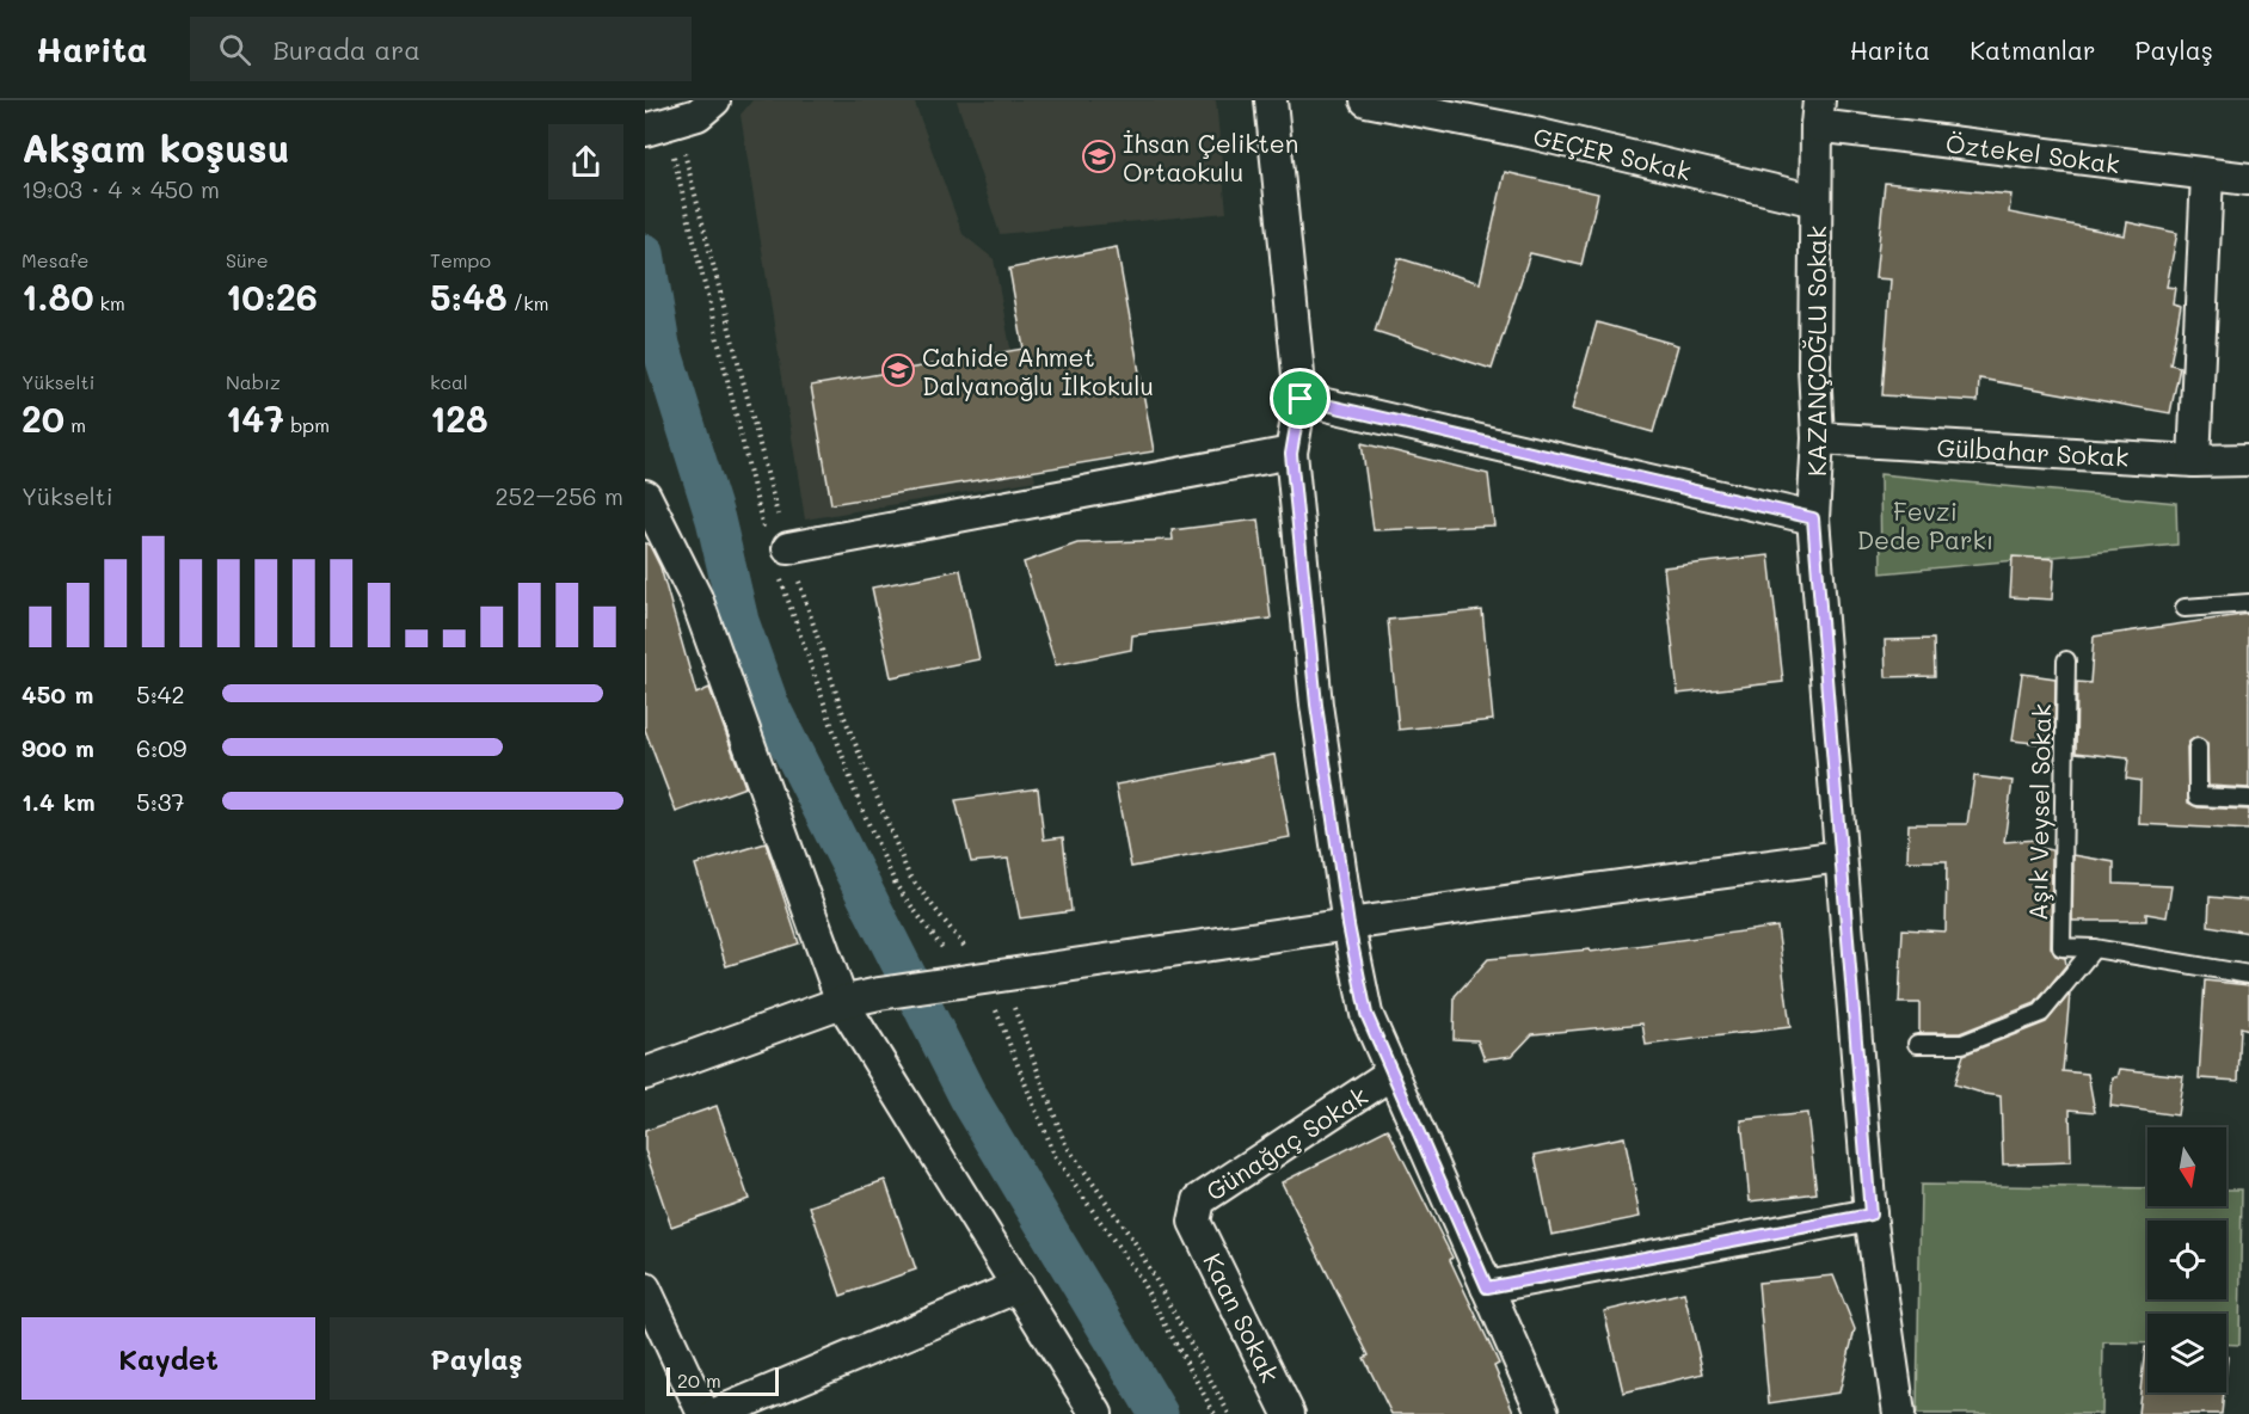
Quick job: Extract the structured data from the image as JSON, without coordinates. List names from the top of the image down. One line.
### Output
{"streets":{"street":["GEÇER Sokak","Öztekel Sokak","KAZANÇOĞLU Sokak","Gülbahar Sokak","Günağaç Sokak","Kaan Sokak"],"lane":["Aşık Veysel Sokak"]},"crossings":[["GEÇER Sokak","KAZANÇOĞLU Sokak"],["Öztekel Sokak","KAZANÇOĞLU Sokak"],["KAZANÇOĞLU Sokak","Gülbahar Sokak"],["Günağaç Sokak","Kaan Sokak"]],"parks":["Fevzi Dede Parkı"],"places":{"school or university":["İhsan Çelikten Ortaokulu","Cahide Ahmet Dalyanoğlu İlkokulu"]},"scale_bar":"20 m","north":"bottom","page":{"header":"Harita","search":"Burada ara","nav":["Harita","Katmanlar","Paylaş"],"heading":["Akşam koşusu","19:03 · 4 × 450 m"],"stats":[["Mesafe","1.80 km"],["Süre","10:26"],["Tempo","5:48 /km"],["Yükselti","20 m"],["Nabız","147 bpm"],["kcal","128"]],"chart":["Yükselti","252–256 m"],"list":[{"name":"450 m","note":"5:42"},{"name":"900 m","note":"6:09"},{"name":"1.4 km","note":"5:37"}],"buttons":["Kaydet","Paylaş"],"scale":"20 m"}}
